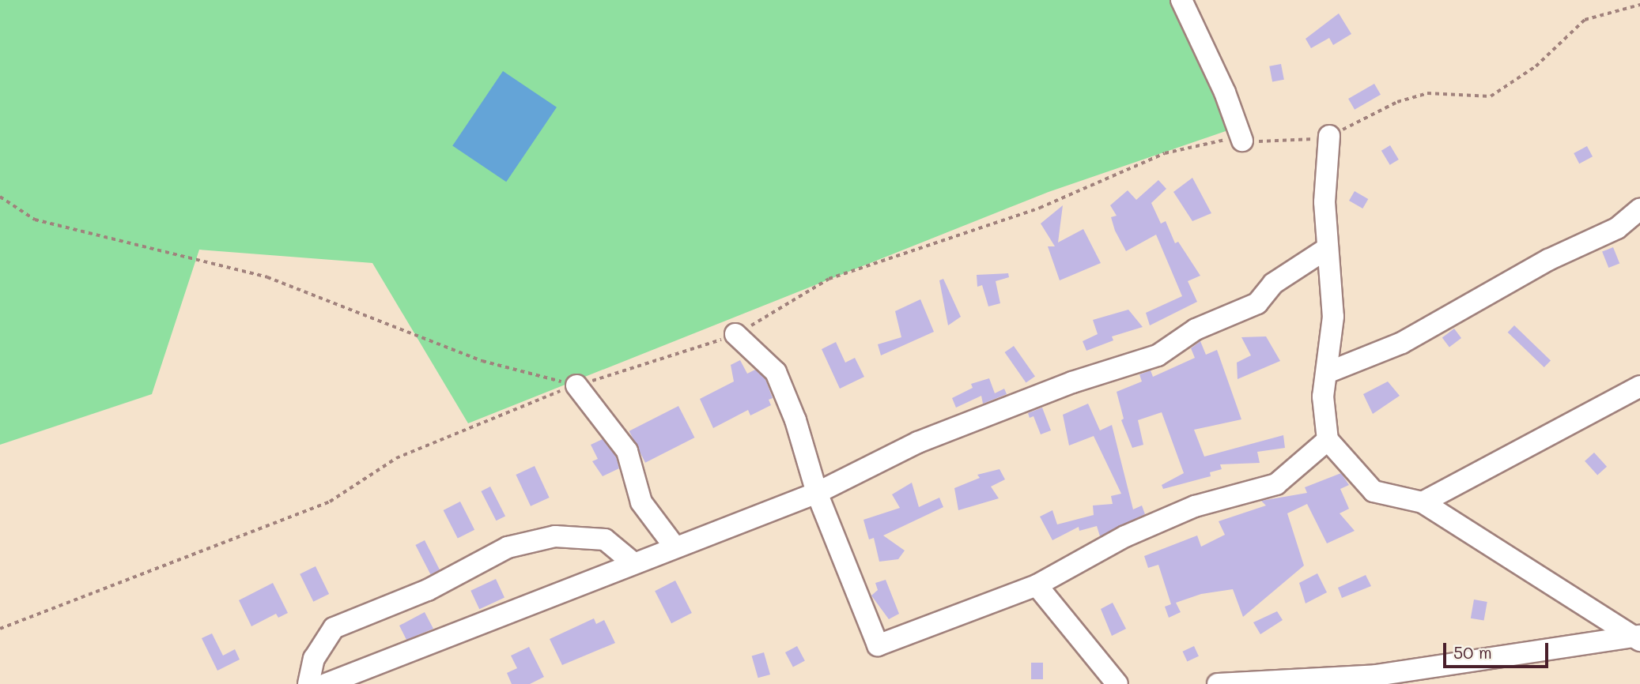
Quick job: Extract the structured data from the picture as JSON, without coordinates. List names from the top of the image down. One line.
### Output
{"scale_bar":"50 m"}
